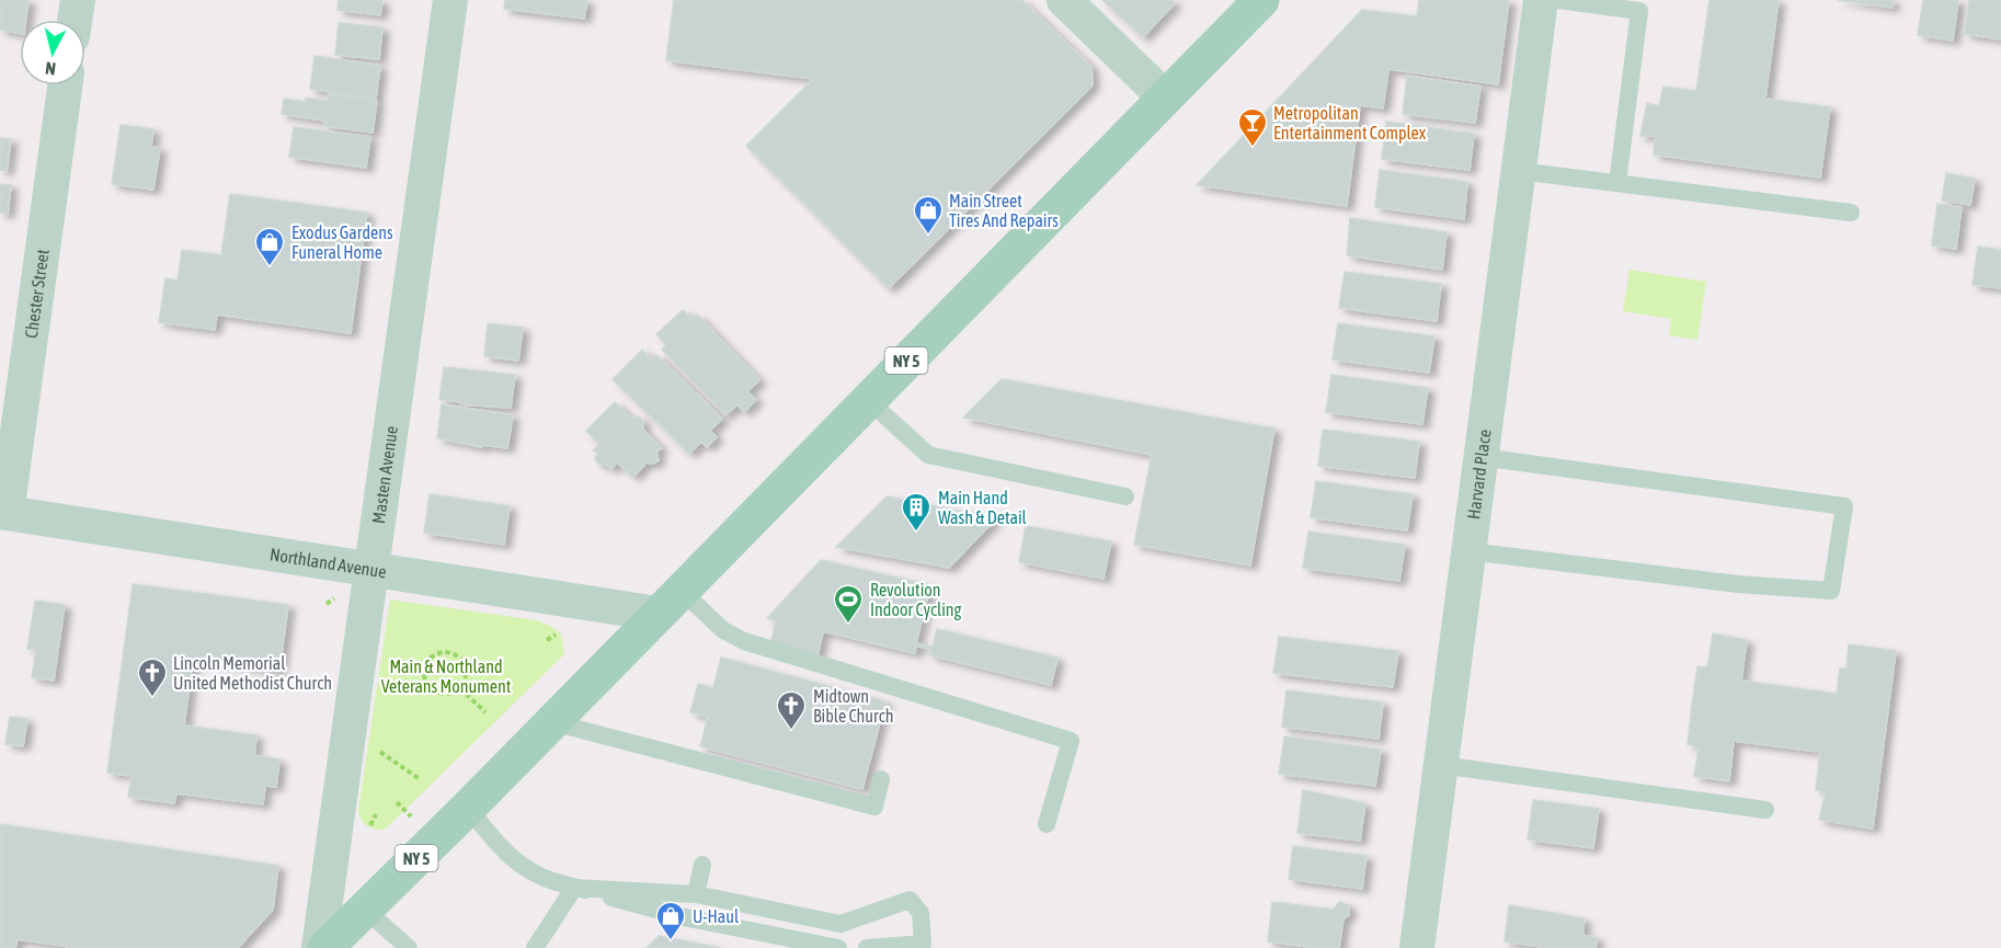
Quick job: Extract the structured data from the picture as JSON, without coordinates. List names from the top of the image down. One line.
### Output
{"streets":{"main road":["NY 5"],"street":["Chester Street","Harvard Place","Masten Avenue","Northland Avenue"]},"crossings":[["Chester Street","Northland Avenue"],["NY 5","Northland Avenue"],["Masten Avenue","Northland Avenue"]],"parks":["Main & Northland Veterans Monument"],"places":{"bar":["Metropolitan Entertainment Complex"],"shop":["Main Street Tires And Repairs","Exodus Gardens Funeral Home","U-Haul"],"building":["Main Hand Wash & Detail"],"sports":["Revolution Indoor Cycling"],"church":["Lincoln Memorial United Methodist Church","Midtown Bible Church"]},"north":"bottom"}
